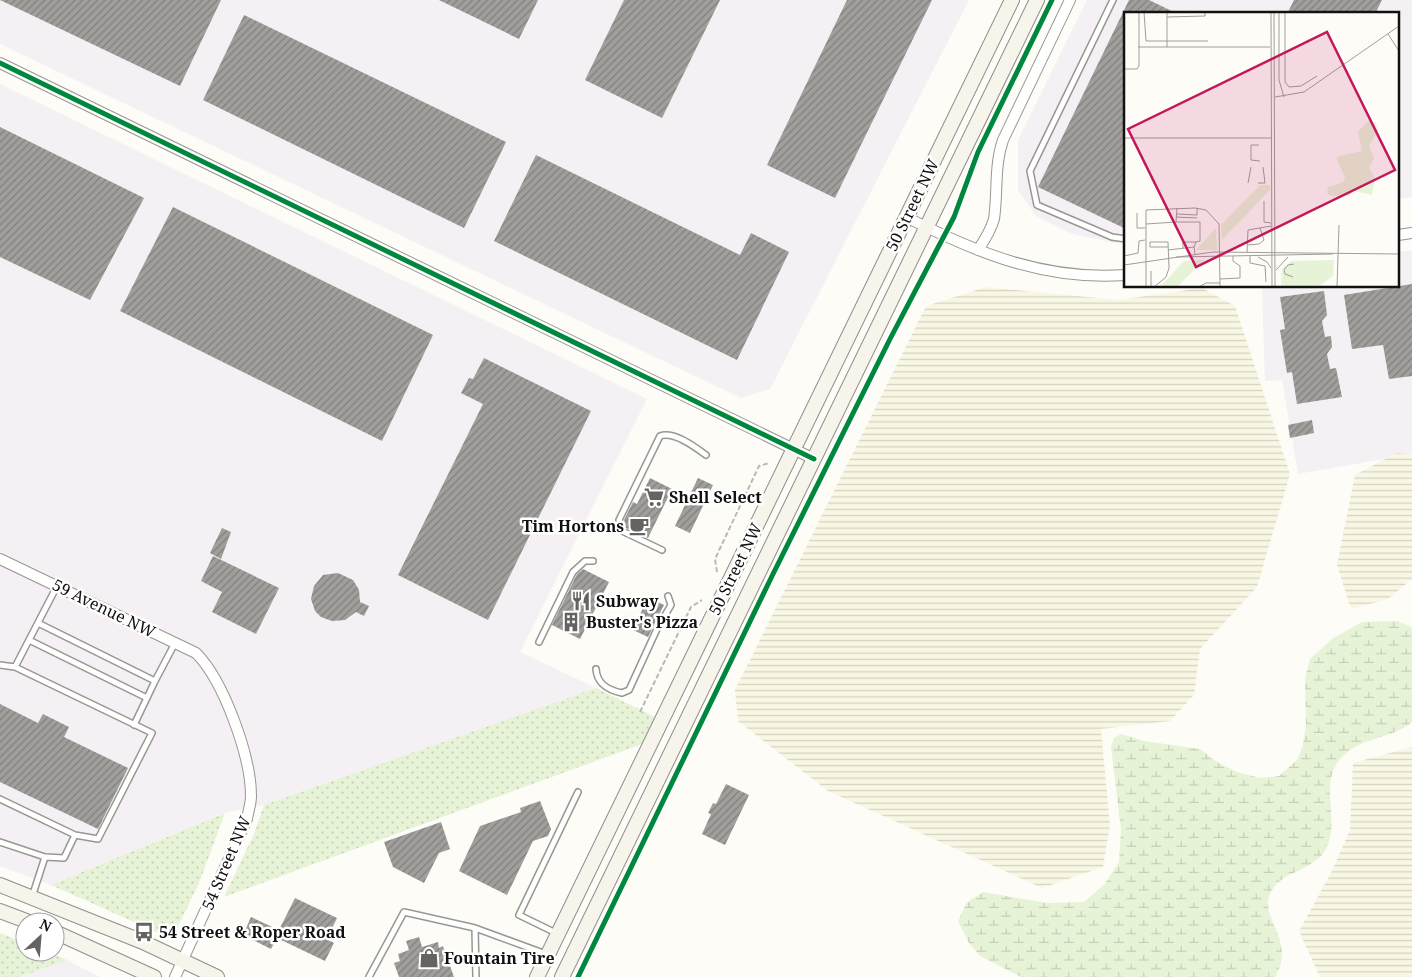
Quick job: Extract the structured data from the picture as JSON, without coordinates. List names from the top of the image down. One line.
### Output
{"streets":{"main road":["50 Street NW"],"street":["59 Avenue NW","54 Street NW"]},"crossings":[["59 Avenue NW","54 Street NW"]],"places":{"supermarket":["Shell Select"],"cafe":["Tim Hortons"],"restaurant":["Subway"],"building":["Buster's Pizza"],"bus stop":["54 Street & Roper Road"],"shop":["Fountain Tire"]},"north":"top right"}
